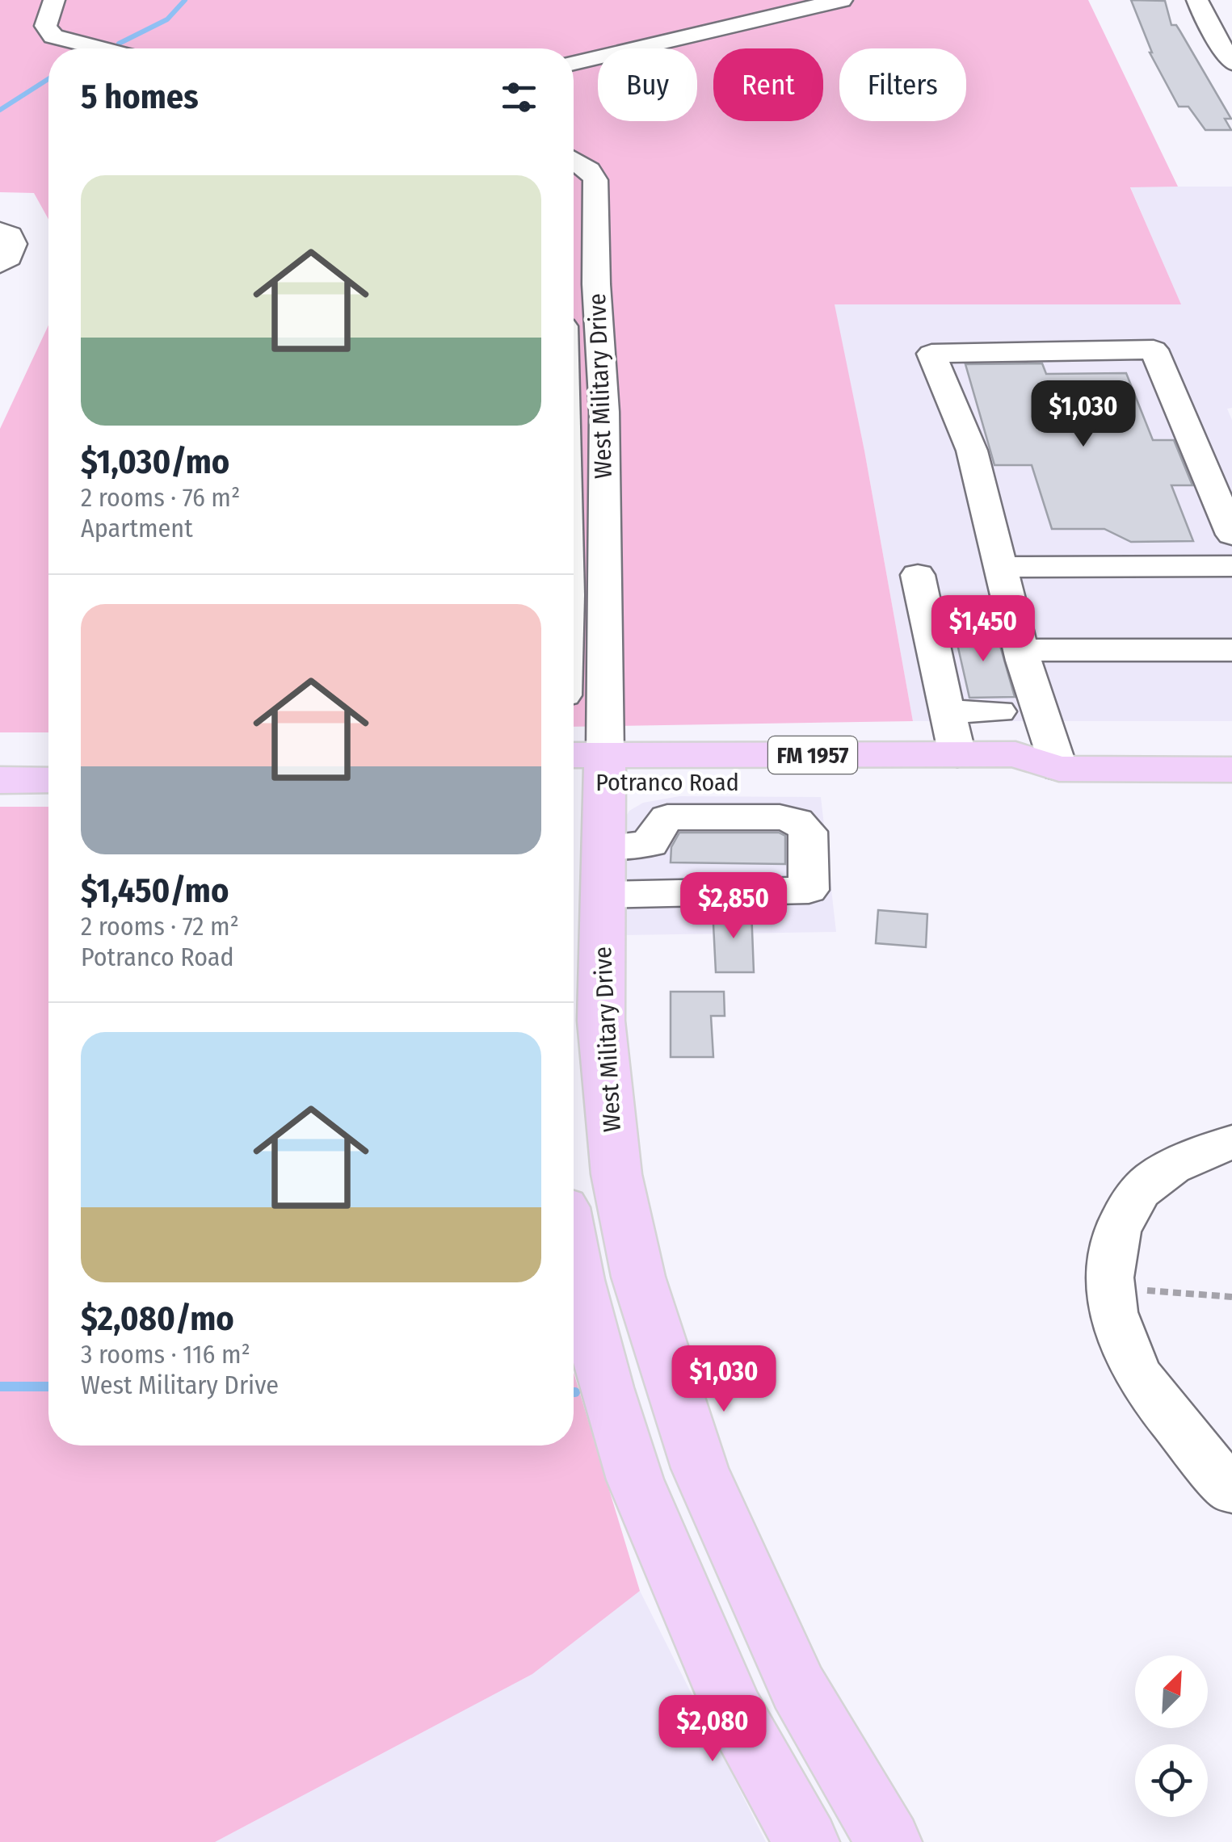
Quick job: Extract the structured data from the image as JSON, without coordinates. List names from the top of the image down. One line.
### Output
{"streets":{"main road":["West Military Drive","FM 1957","Potranco Road"]},"crossings":[["West Military Drive","Potranco Road"]],"north":"top right","page":{"chip":["Buy","Rent","Filters"],"heading":"5 homes","list":[{"name":"$1,030/mo","note":"2 rooms · 76 m² · Apartment"},{"name":"$1,450/mo","note":"2 rooms · 72 m² · Potranco Road"},{"name":"$2,080/mo","note":"3 rooms · 116 m² · West Military Drive"}],"price":["$1,030","$1,450","$2,850","$1,030","$2,080"]}}
